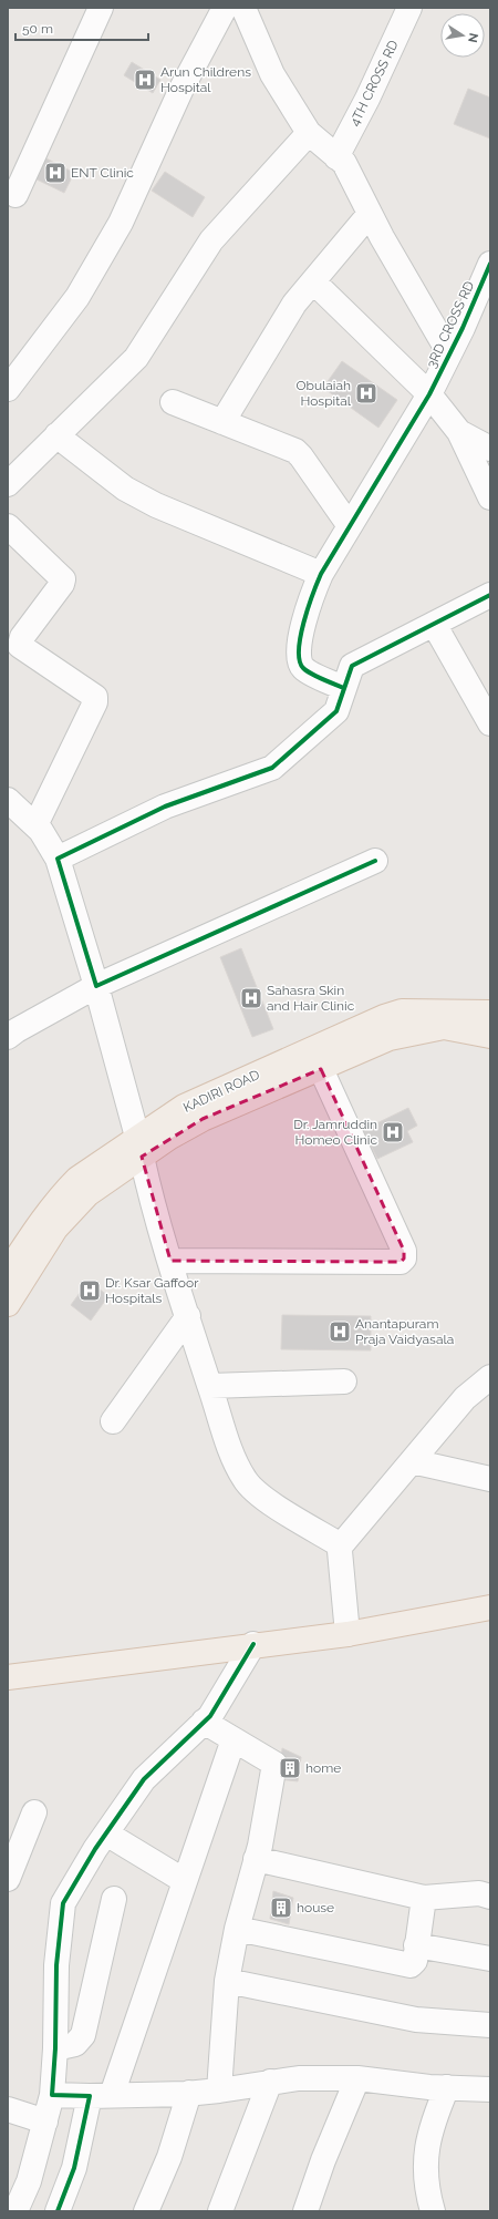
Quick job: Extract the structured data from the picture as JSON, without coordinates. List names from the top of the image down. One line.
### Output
{"streets":{"main road":["KADIRI ROAD"],"street":["4TH CROSS RD","3RD CROSS RD"]},"places":{"hospital":["Arun Childrens Hospital","ENT Clinic","Obulaiah Hospital","Sahasra Skin and Hair Clinic","Dr. Jamruddin Homeo Clinic","Dr. Ksar Gaffoor Hospitals","Anantapuram Praja Vaidyasala"],"building":["home","house"]},"scale_bar":"50 m","north":"right"}
